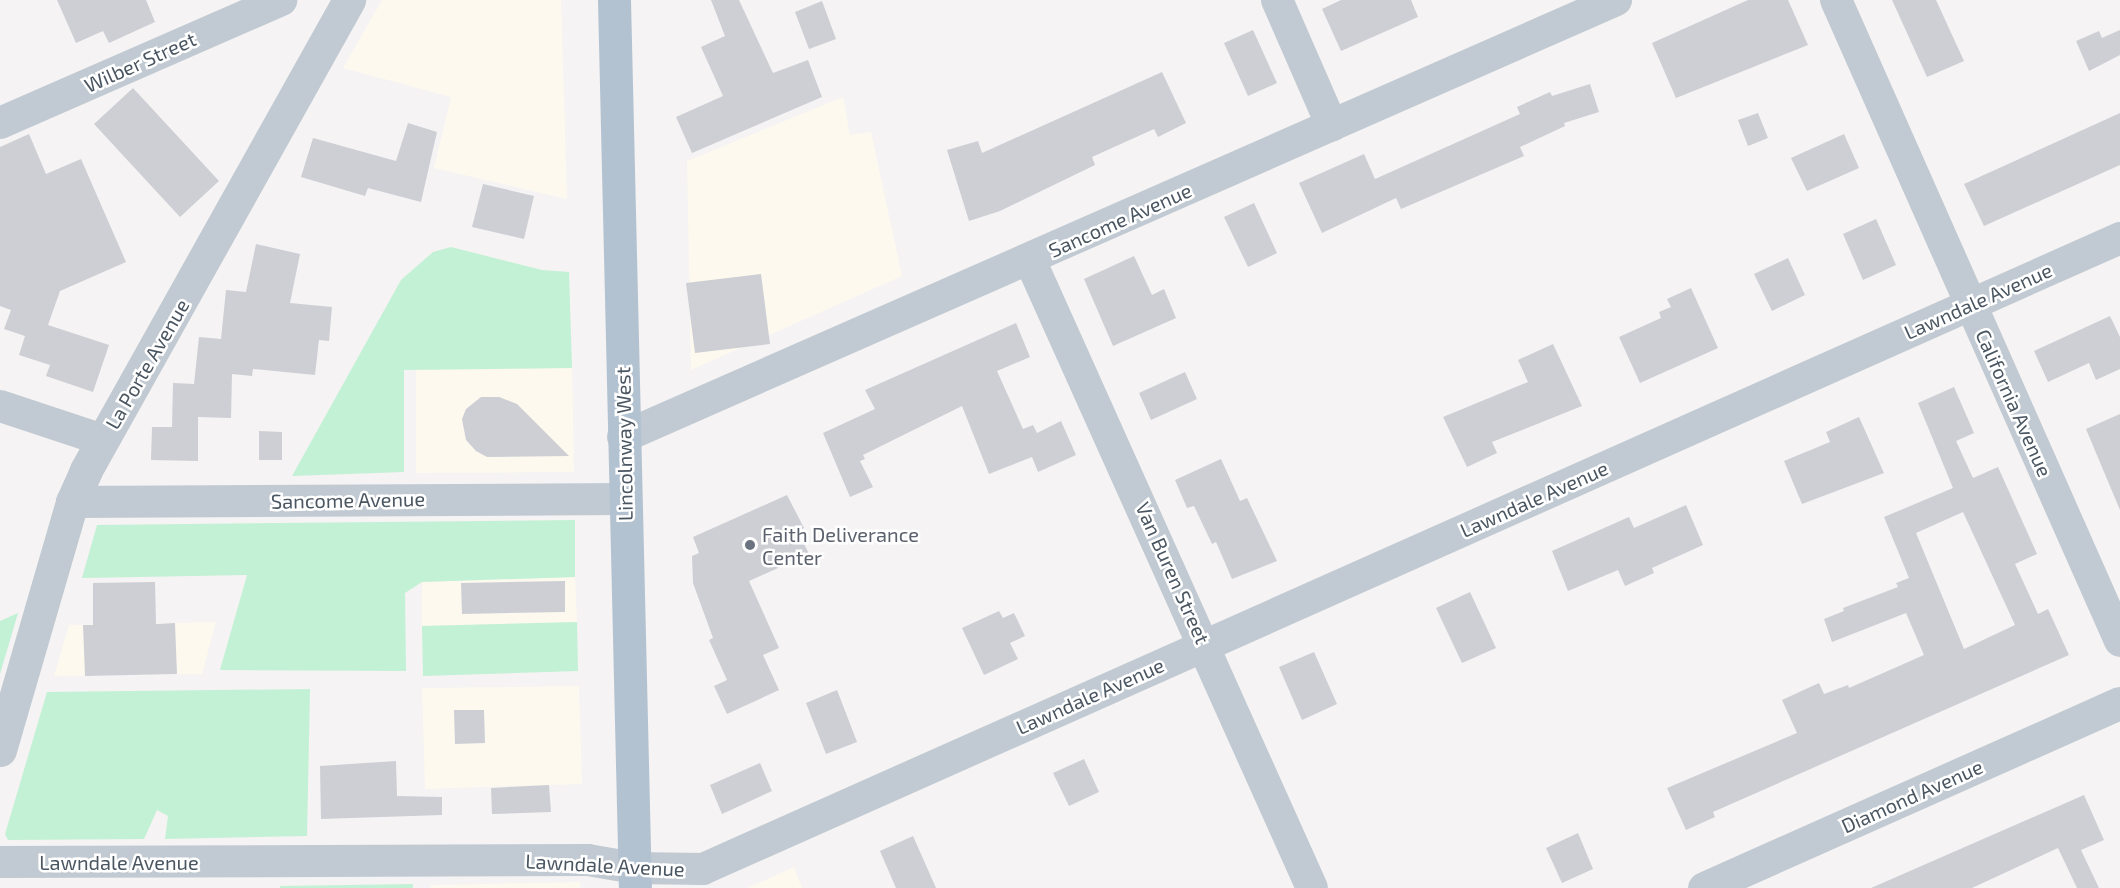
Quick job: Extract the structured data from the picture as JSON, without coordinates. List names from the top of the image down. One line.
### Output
{"streets":{"main road":["Lincolnway West"],"street":["Wilber Street","Sancome Avenue","Lawndale Avenue","La Porte Avenue","California Avenue","Van Buren Street","Diamond Avenue"]},"crossings":[["Sancome Avenue","La Porte Avenue"],["Sancome Avenue","Lincolnway West"],["Sancome Avenue","Van Buren Street"],["Lawndale Avenue","California Avenue"],["Lawndale Avenue","Lincolnway West"],["Lawndale Avenue","Van Buren Street"]],"places":["Faith Deliverance Center"]}
